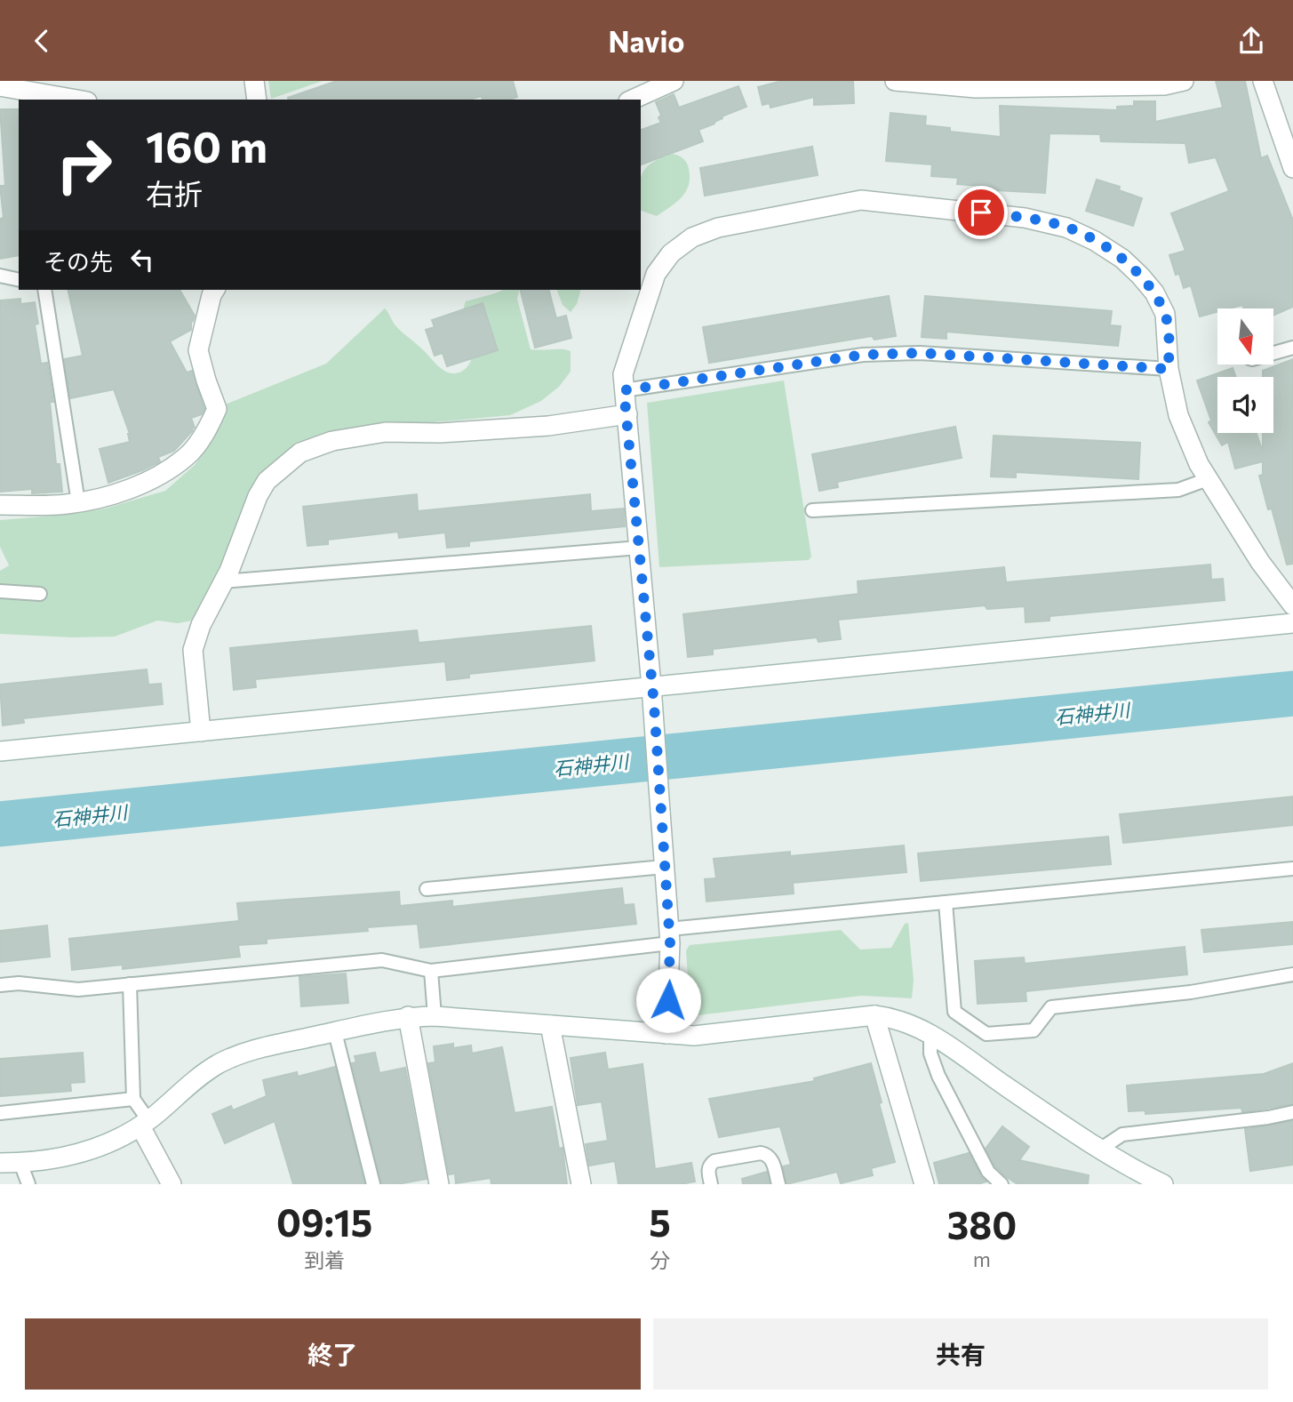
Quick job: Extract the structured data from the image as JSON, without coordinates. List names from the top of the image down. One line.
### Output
{"water":["石神井川"],"north":"bottom","page":{"header":"Navio","turn":["160 m","右折"],"then":"その先","eta":["09:15","到着","5","分","380","m"],"buttons":["終了","共有"]}}
